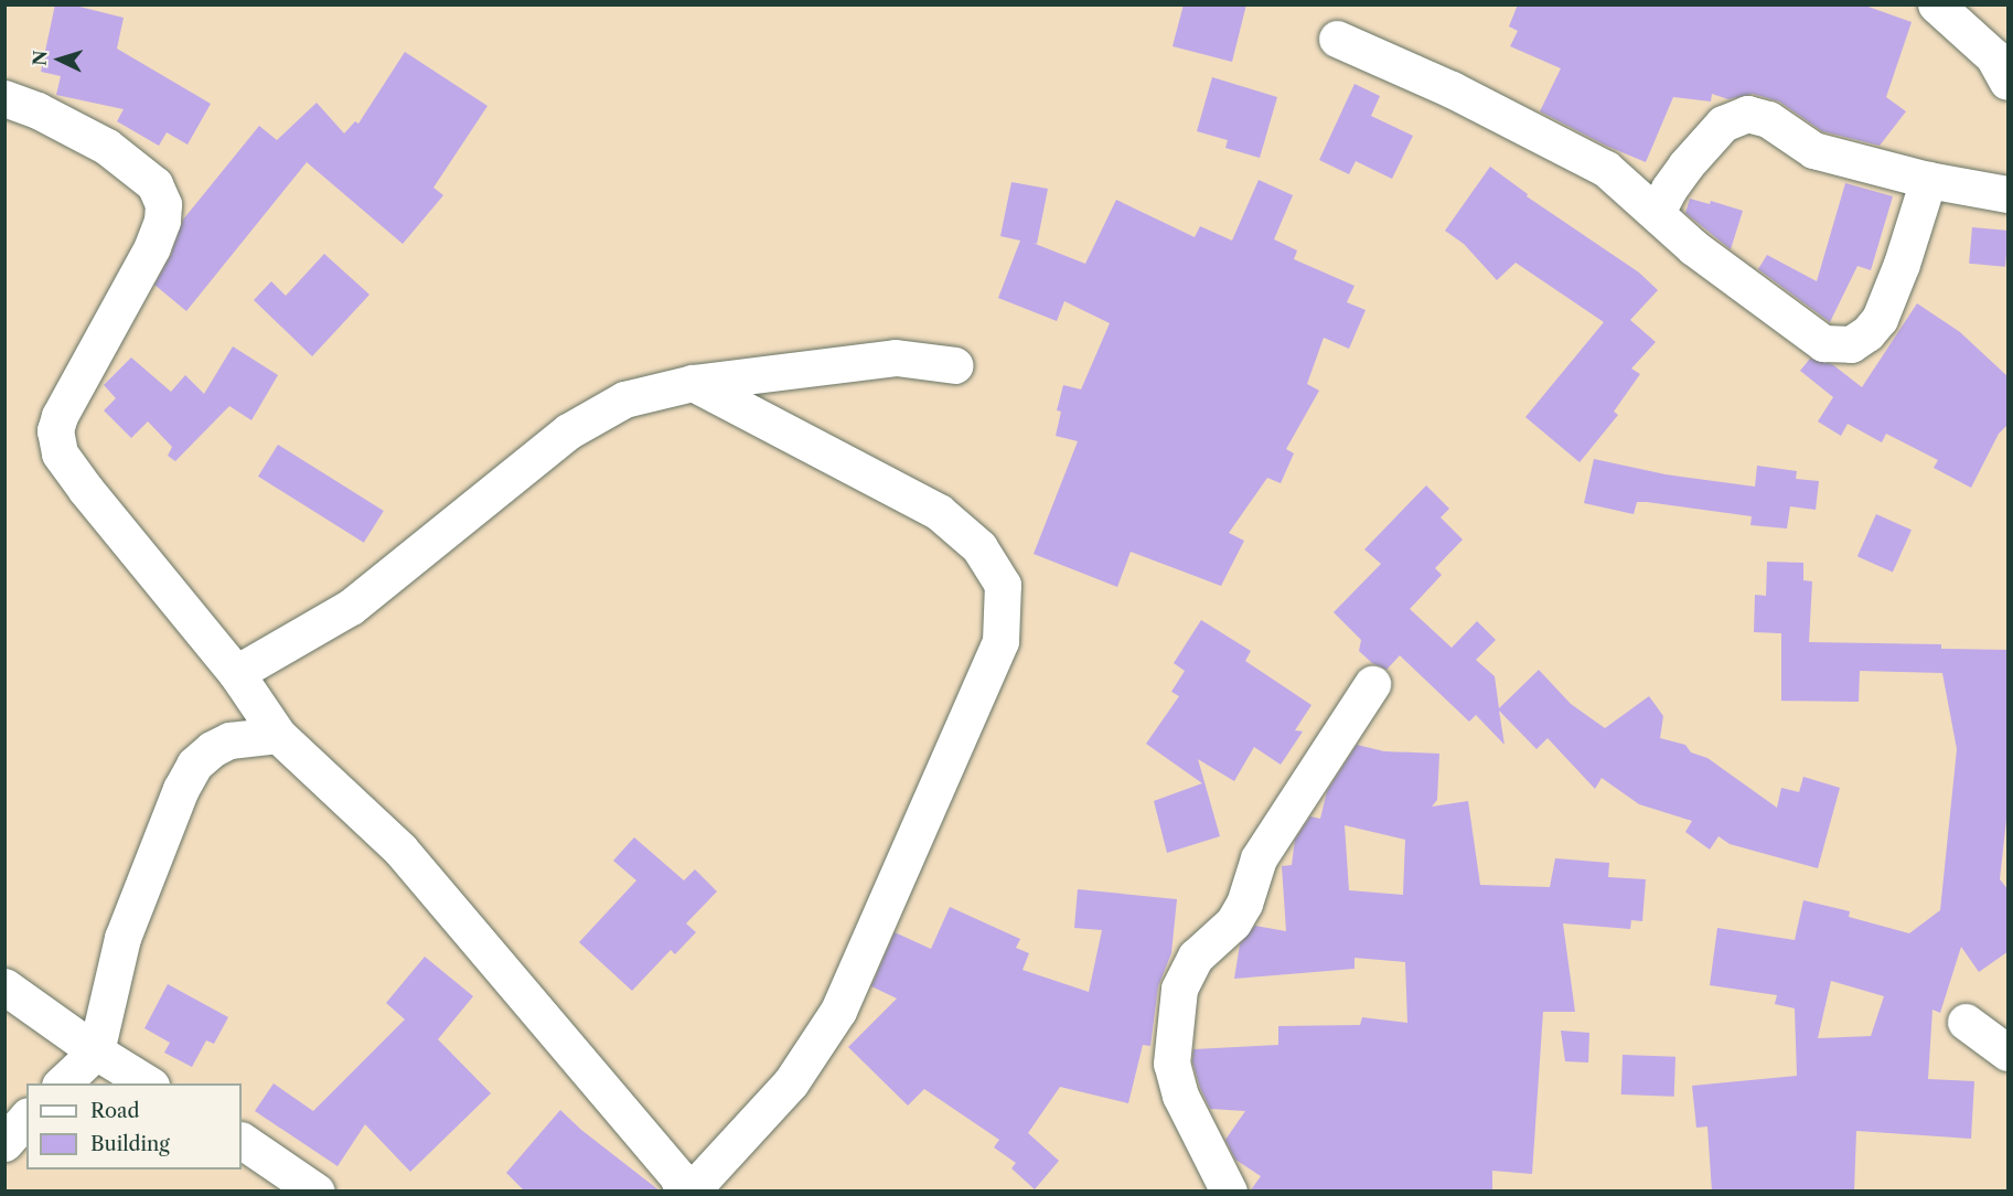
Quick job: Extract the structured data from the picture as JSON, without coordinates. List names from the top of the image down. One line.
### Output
{"legend":["Road","Building"],"north":"left"}
